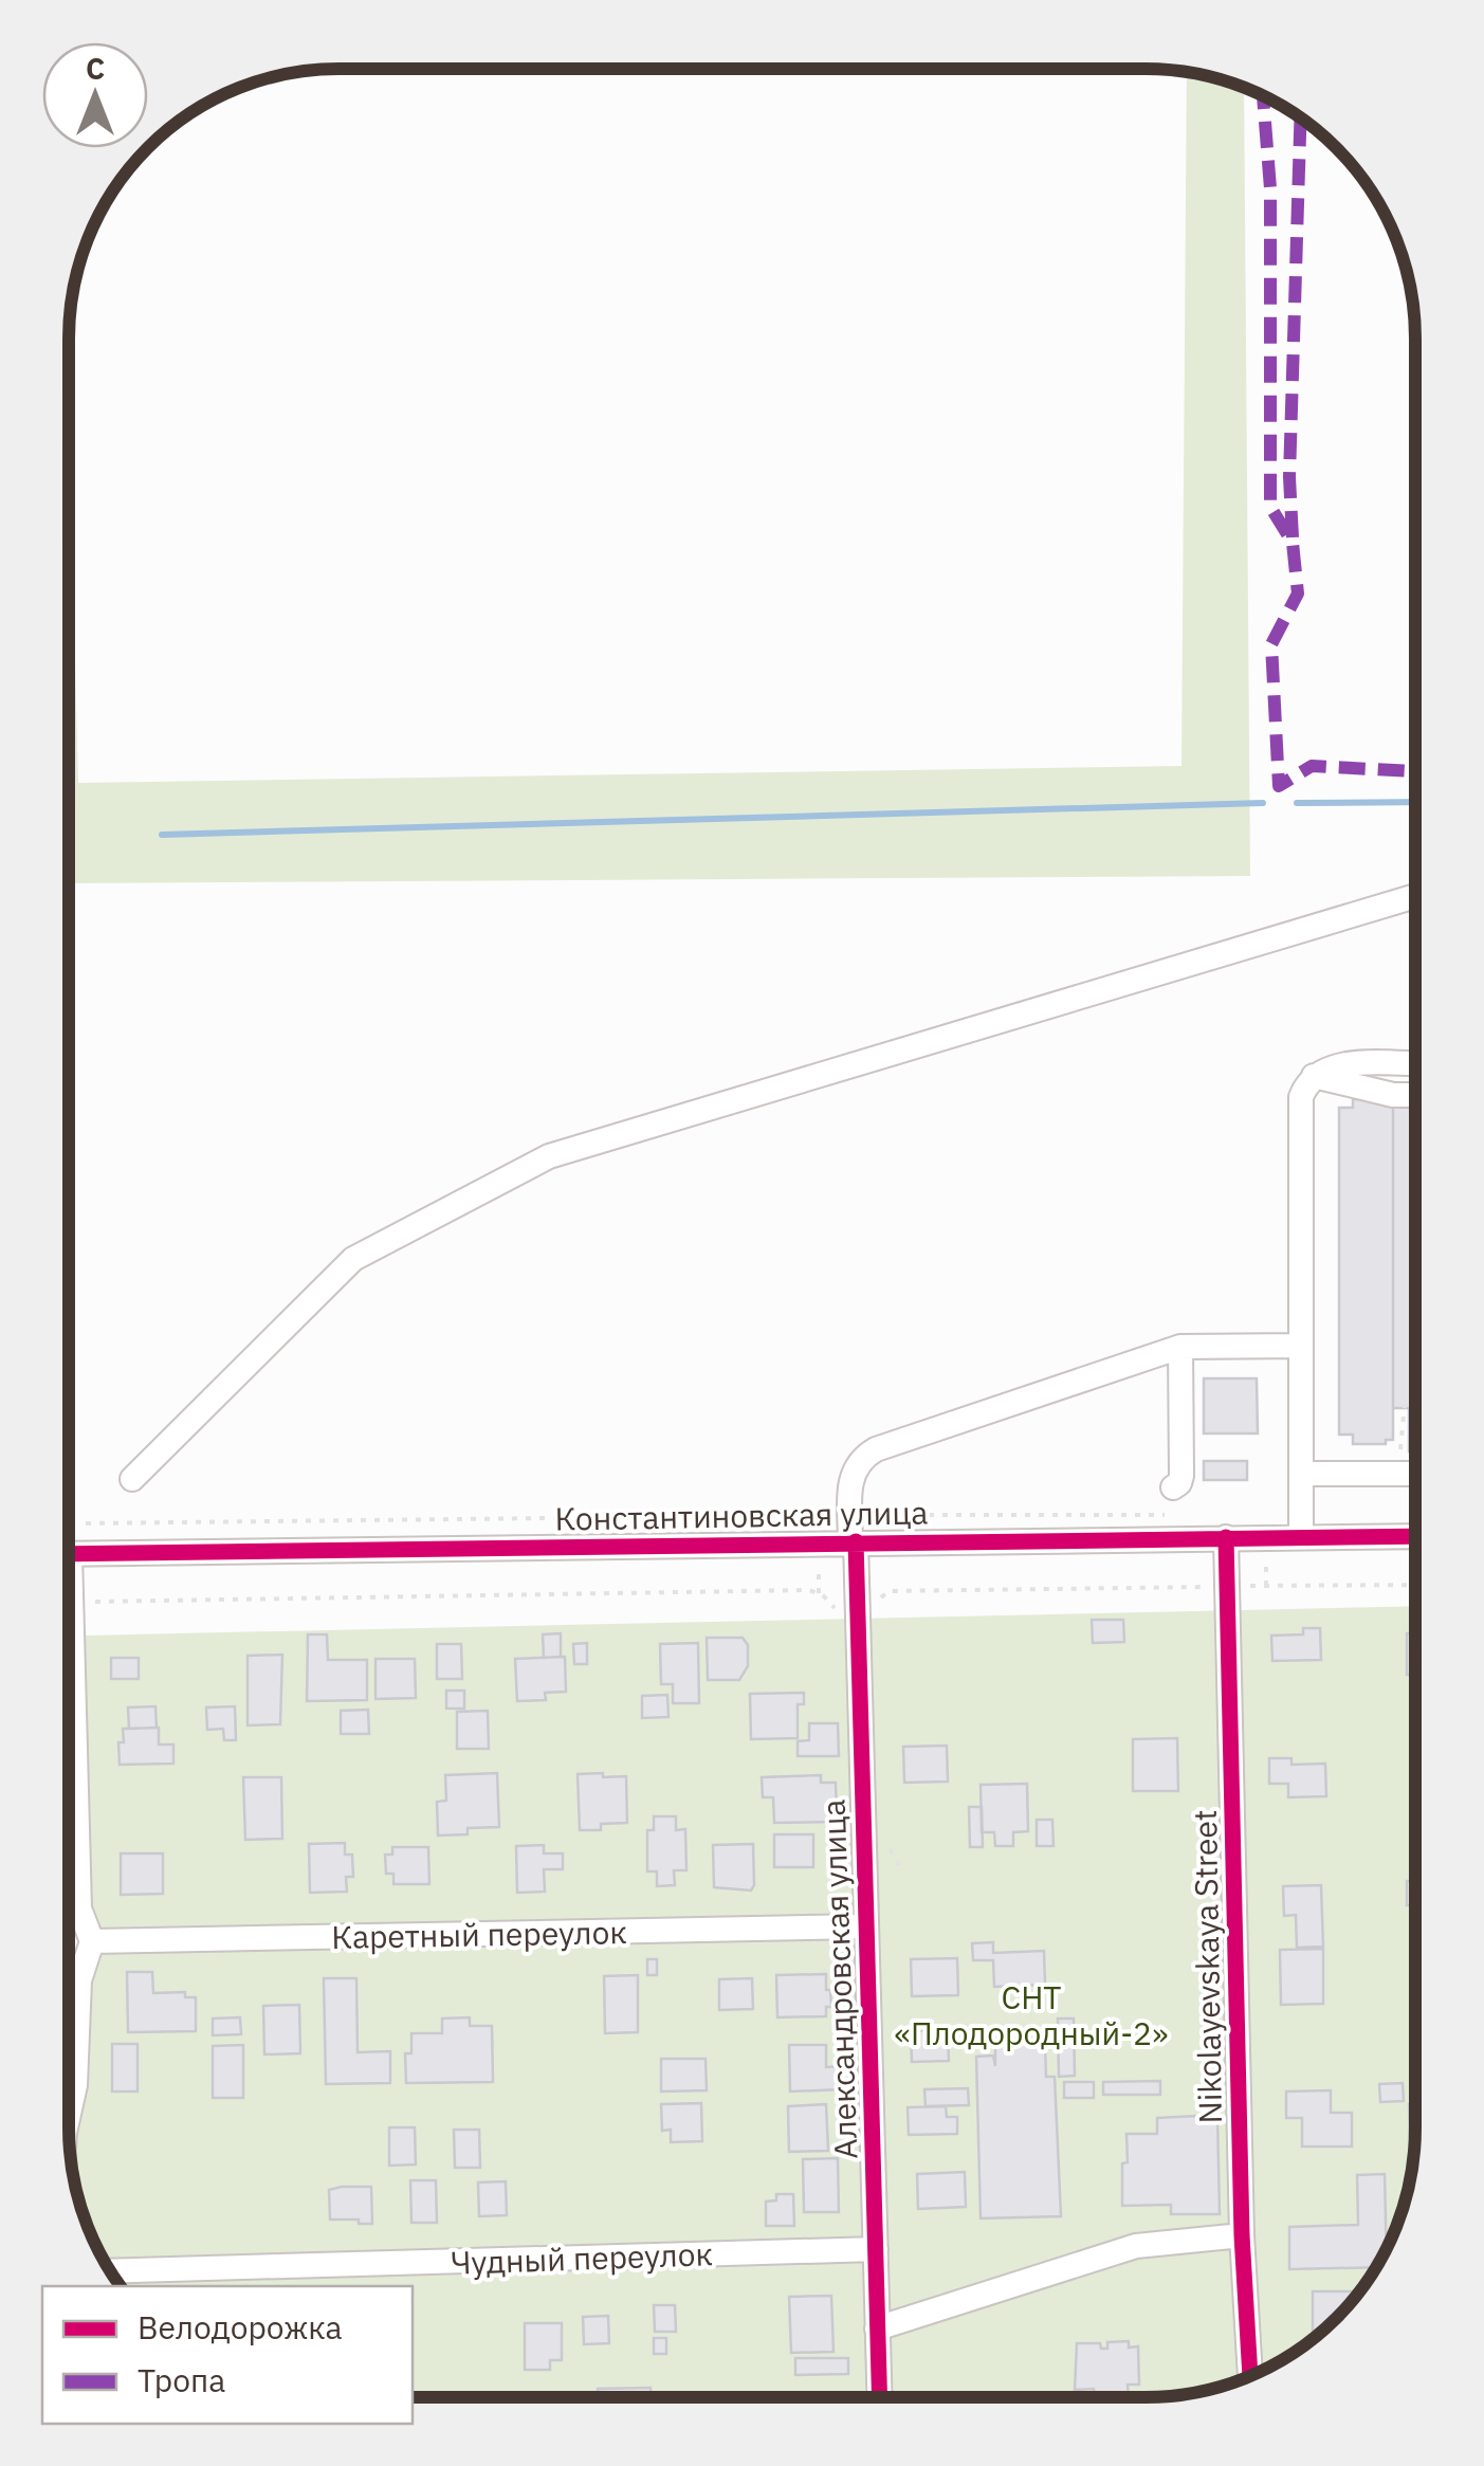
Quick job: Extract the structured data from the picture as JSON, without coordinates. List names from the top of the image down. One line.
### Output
{"streets":{"street":["Константиновская улица","Каретный переулок","Nikolayevskaya Street","Александровская улица","Чудный переулок"]},"crossings":[["Константиновская улица","Nikolayevskaya Street"],["Константиновская улица","Александровская улица"],["Каретный переулок","Александровская улица"],["Александровская улица","Чудный переулок"]],"parks":["СНТ «Плодородный-2»"],"legend":["Велодорожка","Тропа"],"north":"top"}
